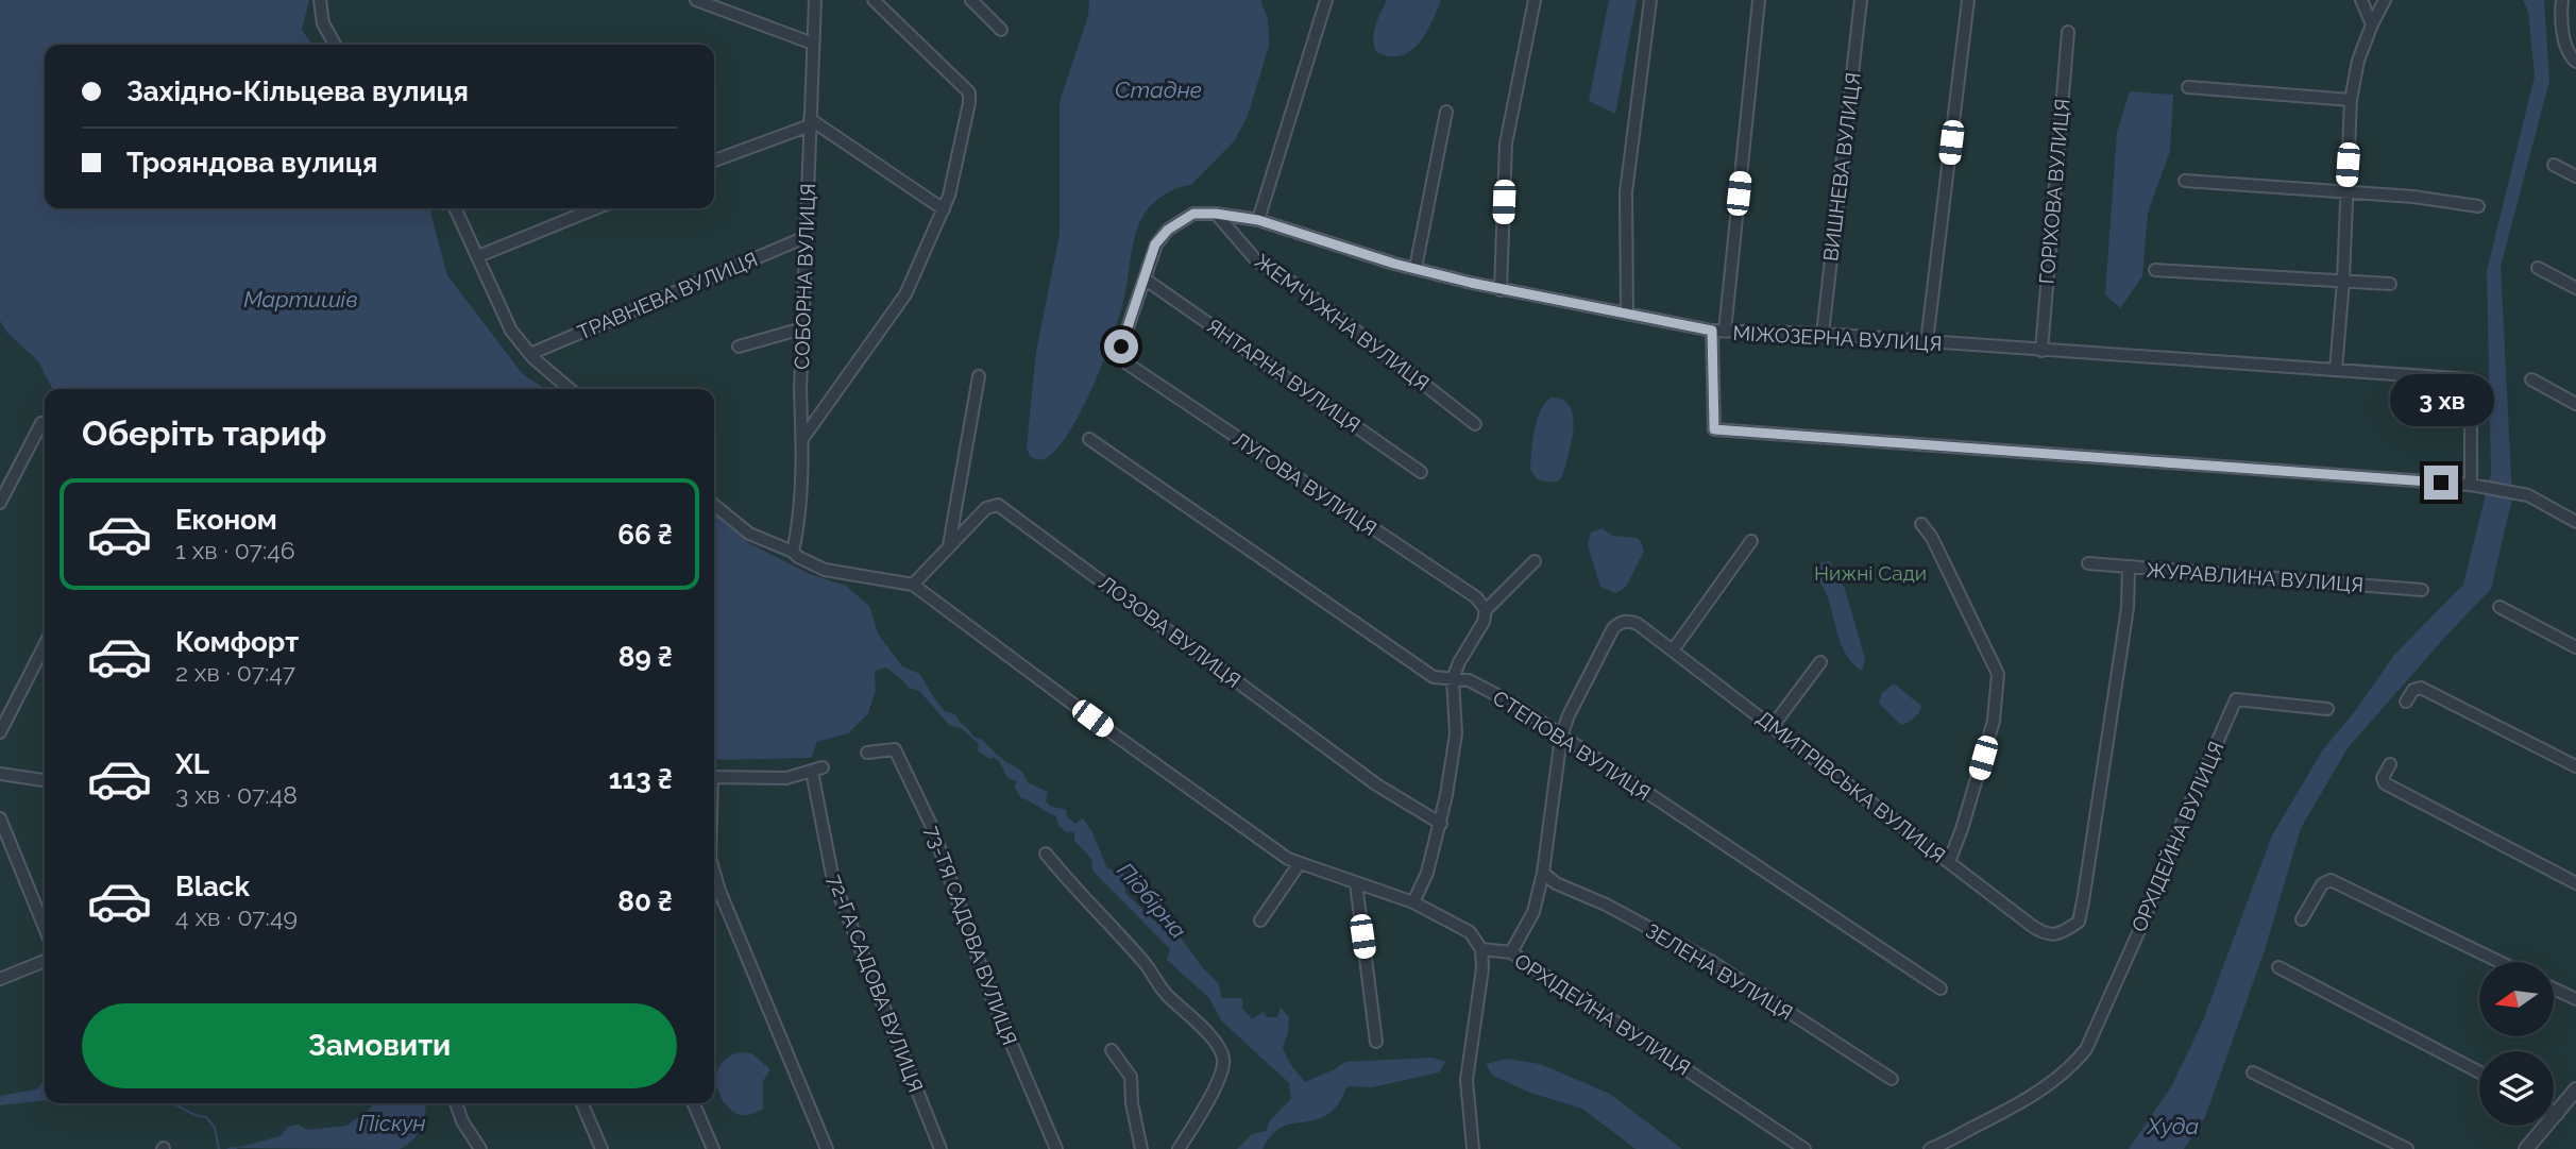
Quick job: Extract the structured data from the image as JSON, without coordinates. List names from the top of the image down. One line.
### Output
{"streets":{"street":["ВИШНЕВА ВУЛИЦЯ","ГОРІХОВА ВУЛИЦЯ","СОБОРНА ВУЛИЦЯ","ТРАВНЕВА ВУЛИЦЯ","ЖЕМЧУЖНА ВУЛИЦЯ","МІЖОЗЕРНА ВУЛИЦЯ","ЯНТАРНА ВУЛИЦЯ","ЛУГОВА ВУЛИЦЯ","ЖУРАВЛИНА ВУЛИЦЯ","ЛОЗОВА ВУЛИЦЯ","СТЕПОВА ВУЛИЦЯ","ДМИТРІВСЬКА ВУЛИЦЯ","ОРХІДЕЙНА ВУЛИЦЯ","73-ТЯ САДОВА ВУЛИЦЯ","ЗЕЛЕНА ВУЛИЦЯ","72-ГА САДОВА ВУЛИЦЯ"]},"crossings":[["ВИШНЕВА ВУЛИЦЯ","МІЖОЗЕРНА ВУЛИЦЯ"],["ГОРІХОВА ВУЛИЦЯ","МІЖОЗЕРНА ВУЛИЦЯ"],["СОБОРНА ВУЛИЦЯ","ТРАВНЕВА ВУЛИЦЯ"],["ЖЕМЧУЖНА ВУЛИЦЯ","МІЖОЗЕРНА ВУЛИЦЯ"],["МІЖОЗЕРНА ВУЛИЦЯ","ЯНТАРНА ВУЛИЦЯ"],["МІЖОЗЕРНА ВУЛИЦЯ","ЛУГОВА ВУЛИЦЯ"],["ЯНТАРНА ВУЛИЦЯ","ЛУГОВА ВУЛИЦЯ"],["ЖУРАВЛИНА ВУЛИЦЯ","ДМИТРІВСЬКА ВУЛИЦЯ"],["СТЕПОВА ВУЛИЦЯ","ДМИТРІВСЬКА ВУЛИЦЯ"],["ДМИТРІВСЬКА ВУЛИЦЯ","ОРХІДЕЙНА ВУЛИЦЯ"],["ДМИТРІВСЬКА ВУЛИЦЯ","ЗЕЛЕНА ВУЛИЦЯ"]],"water":["Стадне","Мартишів","Підбірна","Піскун","Худа"],"parks":["Нижні Сади"],"north":"left","page":{"banner":["Західно-Кільцева вулиця","Трояндова вулиця"],"bubble":"3 хв","heading":"Оберіть тариф","list":[{"name":"Економ","note":"1 хв · 07:46","value":"66 ₴"},{"name":"Комфорт","note":"2 хв · 07:47","value":"89 ₴"},{"name":"XL","note":"3 хв · 07:48","value":"113 ₴"},{"name":"Black","note":"4 хв · 07:49","value":"80 ₴"}],"buttons":"Замовити"}}
